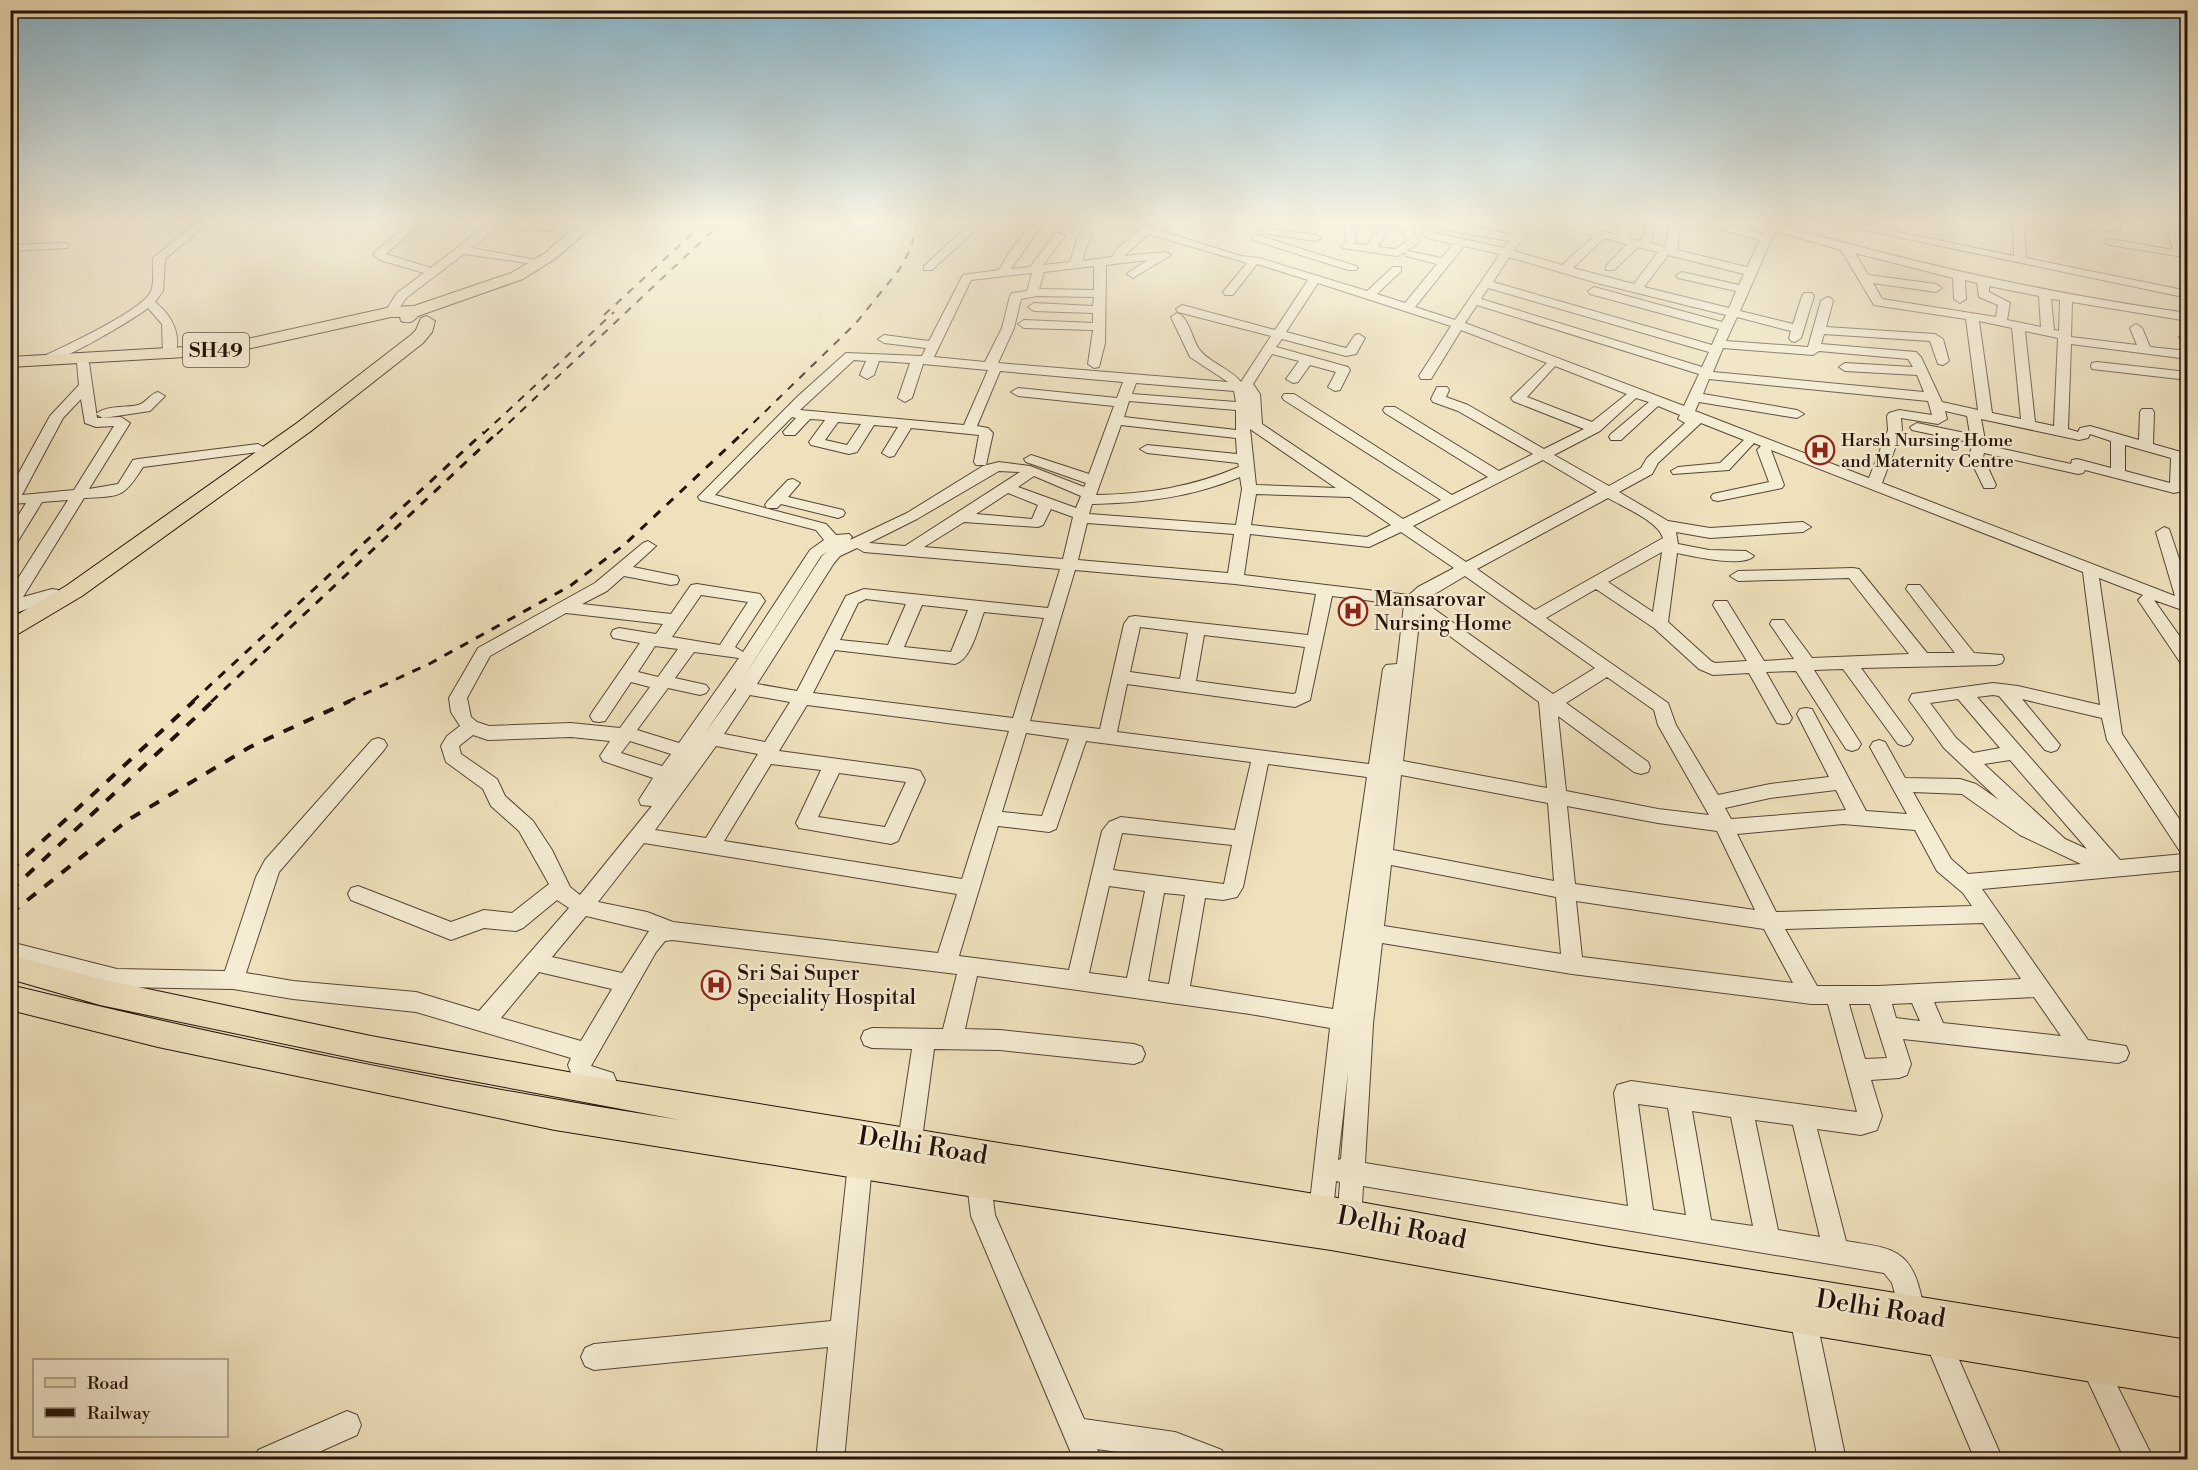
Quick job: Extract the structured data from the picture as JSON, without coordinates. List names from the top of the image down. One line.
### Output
{"streets":{"main road":["SH49","Delhi Road"]},"places":{"hospital":["Harsh Nursing Home and Maternity Centre","Mansarovar Nursing Home","Sri Sai Super Speciality Hospital"]},"legend":["Road","Railway"]}
